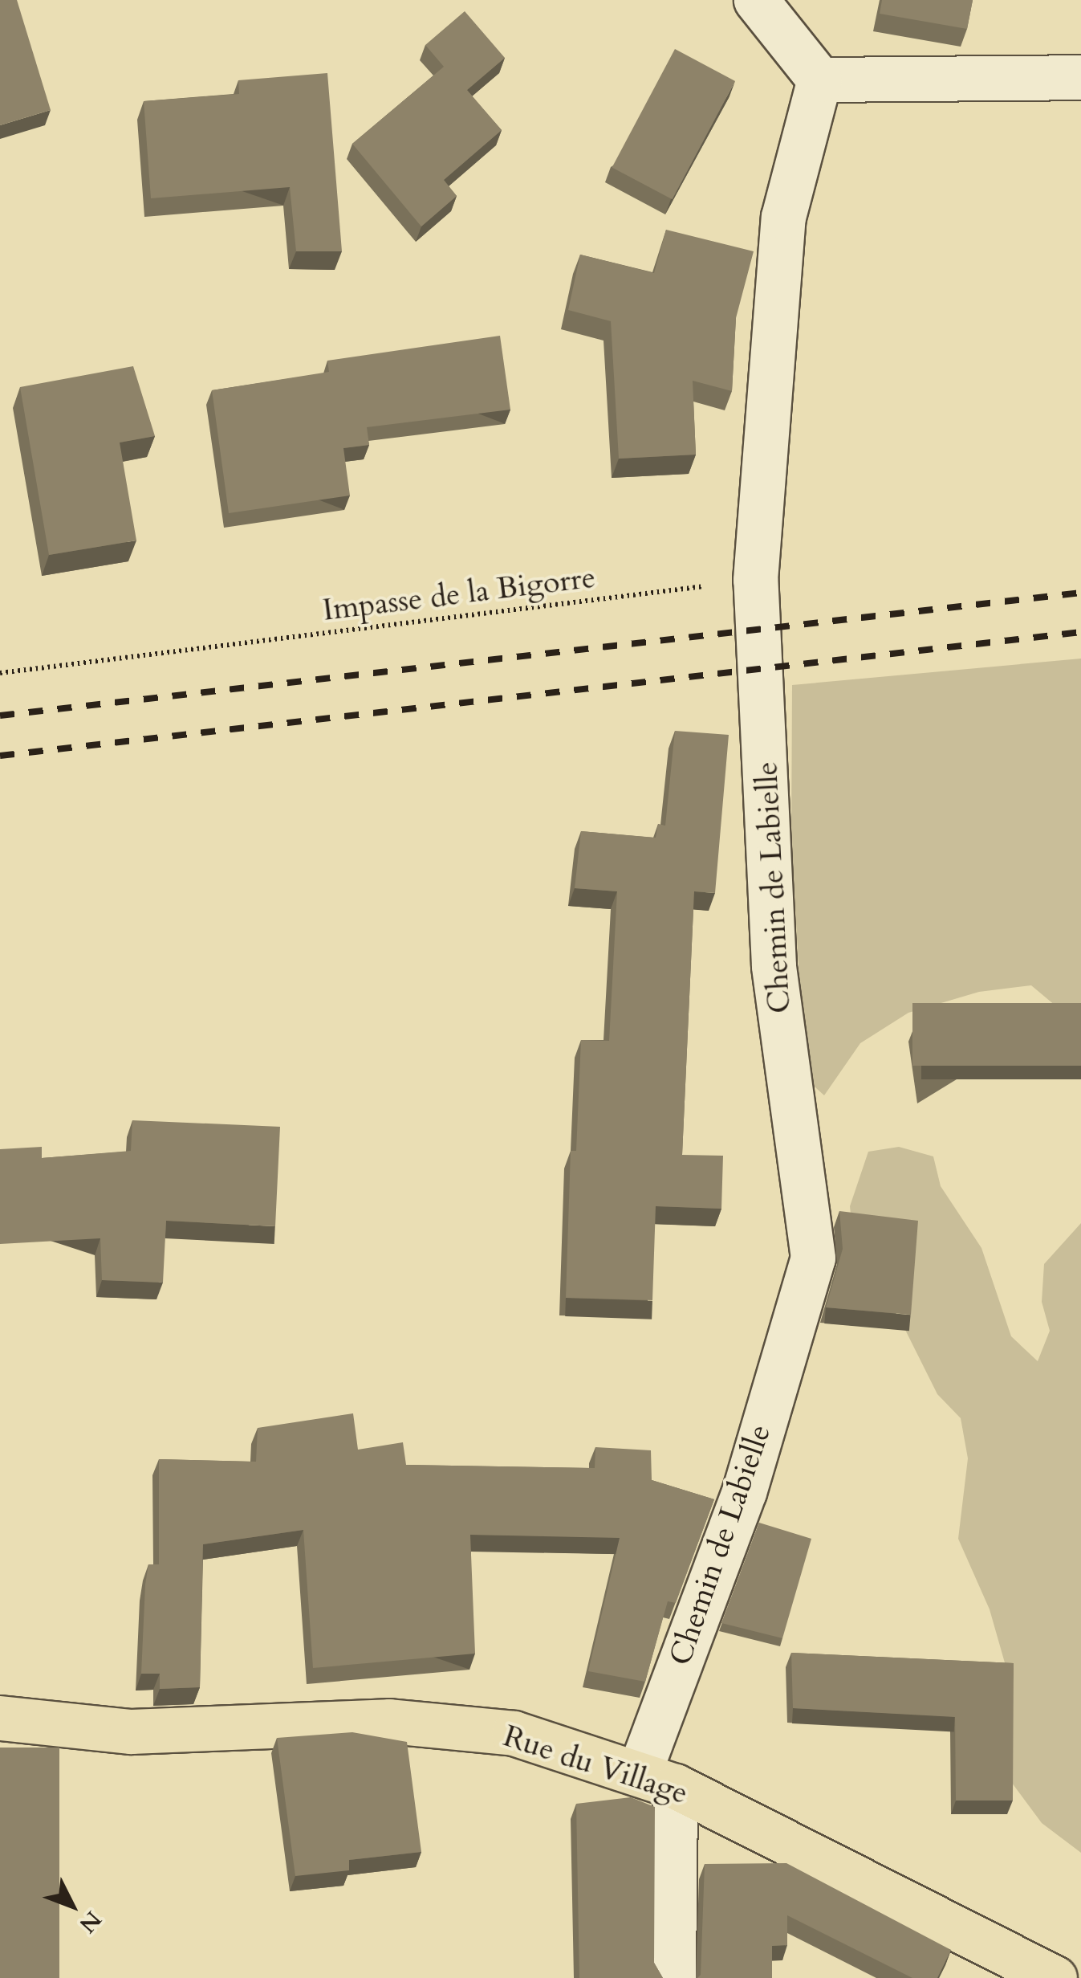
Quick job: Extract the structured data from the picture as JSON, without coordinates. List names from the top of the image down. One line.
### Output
{"streets":{"main road":["Rue du Village"],"street":["Chemin de Labielle"],"path":["Impasse de la Bigorre"]},"crossings":[["Impasse de la Bigorre","Chemin de Labielle"],["Chemin de Labielle","Rue du Village"]],"north":"bottom right"}
